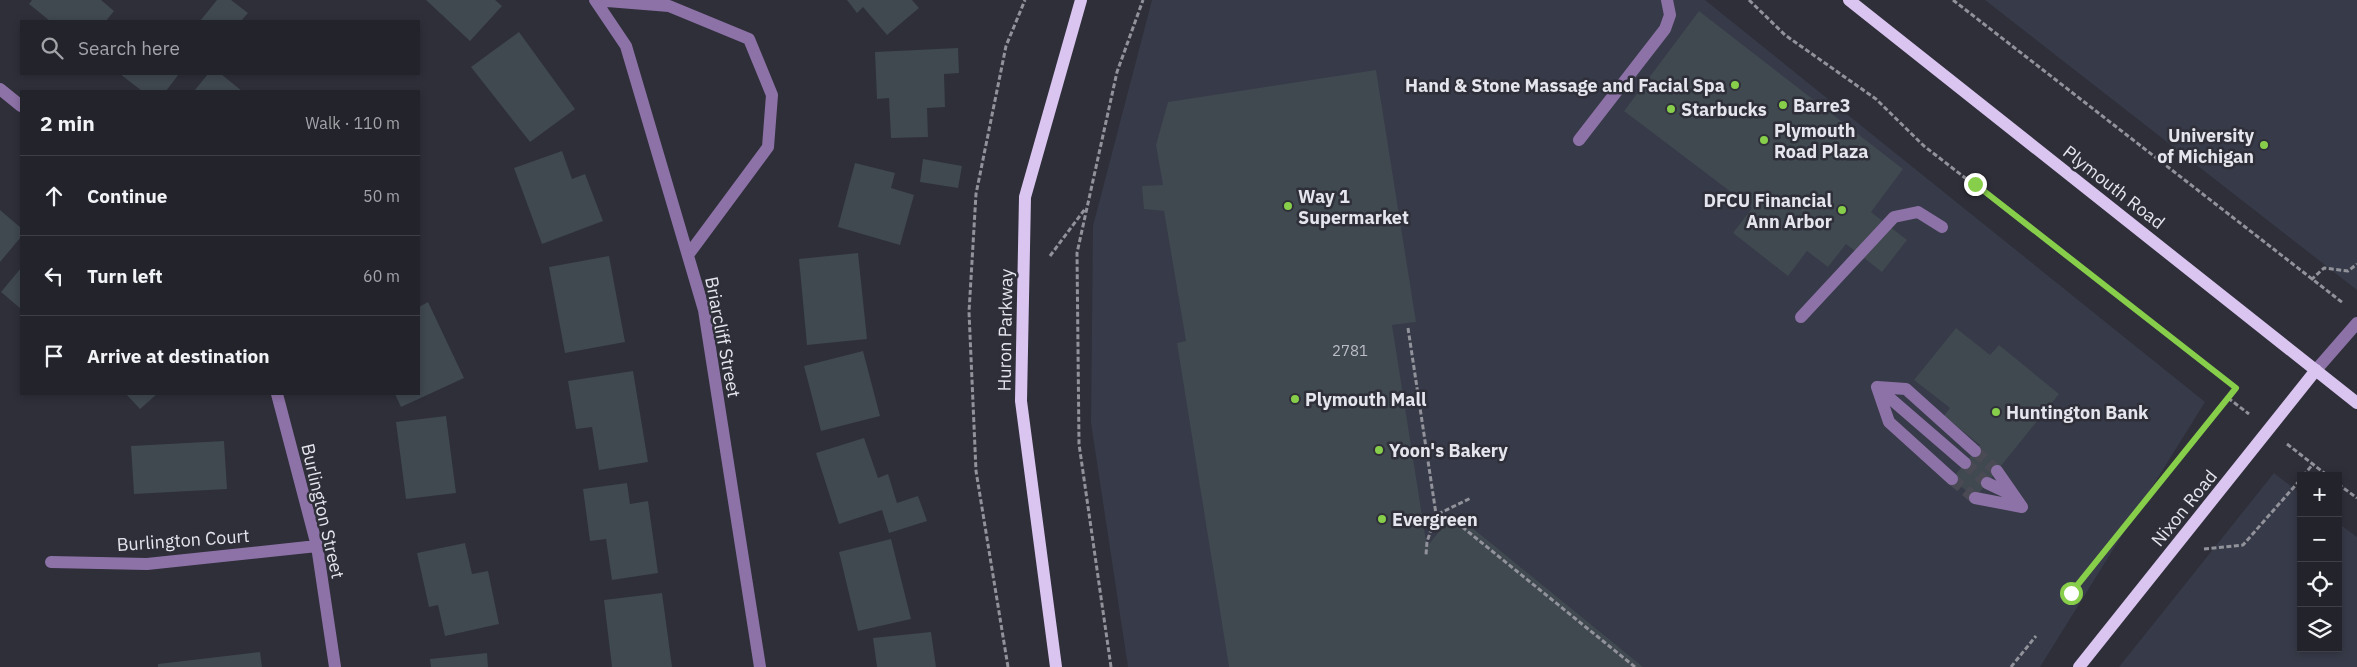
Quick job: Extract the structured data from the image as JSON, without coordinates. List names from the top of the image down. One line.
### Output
{"streets":{"main road":["Plymouth Road","Huron Parkway","Nixon Road"],"street":["Briarcliff Street","Burlington Street","Burlington Court"]},"crossings":[["Plymouth Road","Nixon Road"],["Burlington Street","Burlington Court"]],"places":["Hand & Stone Massage and Facial Spa","Barre3","Starbucks","Plymouth Road Plaza","University of Michigan","Way 1 Supermarket","DFCU Financial Ann Arbor","Plymouth Mall","Huntington Bank","Yoon's Bakery","Evergreen"],"house_numbers":["2781"],"page":{"search":"Search here","heading":["2 min","Walk · 110 m"],"list":[["Continue","50 m"],["Turn left","60 m"],"Arrive at destination"],"map_buttons":["+","−"]}}
